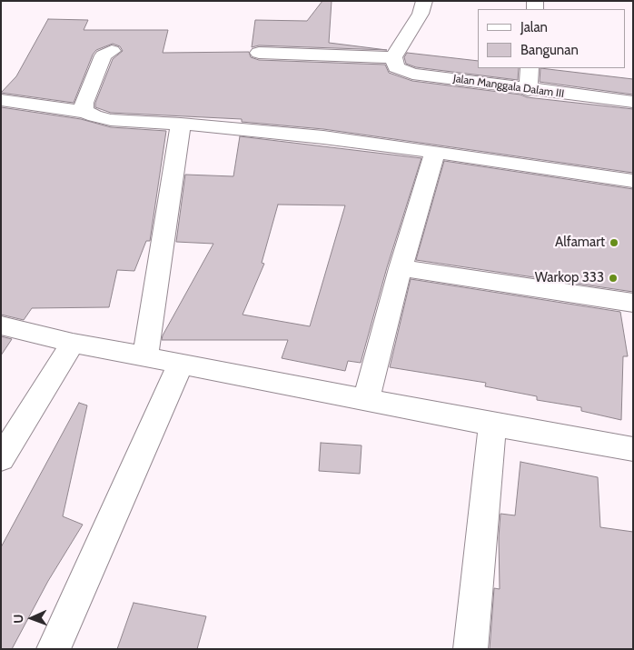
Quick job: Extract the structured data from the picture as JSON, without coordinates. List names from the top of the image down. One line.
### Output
{"streets":{"street":["Jalan Manggala Dalam III"]},"places":["Alfamart","Warkop 333"],"legend":["Jalan","Bangunan"],"north":"left"}
